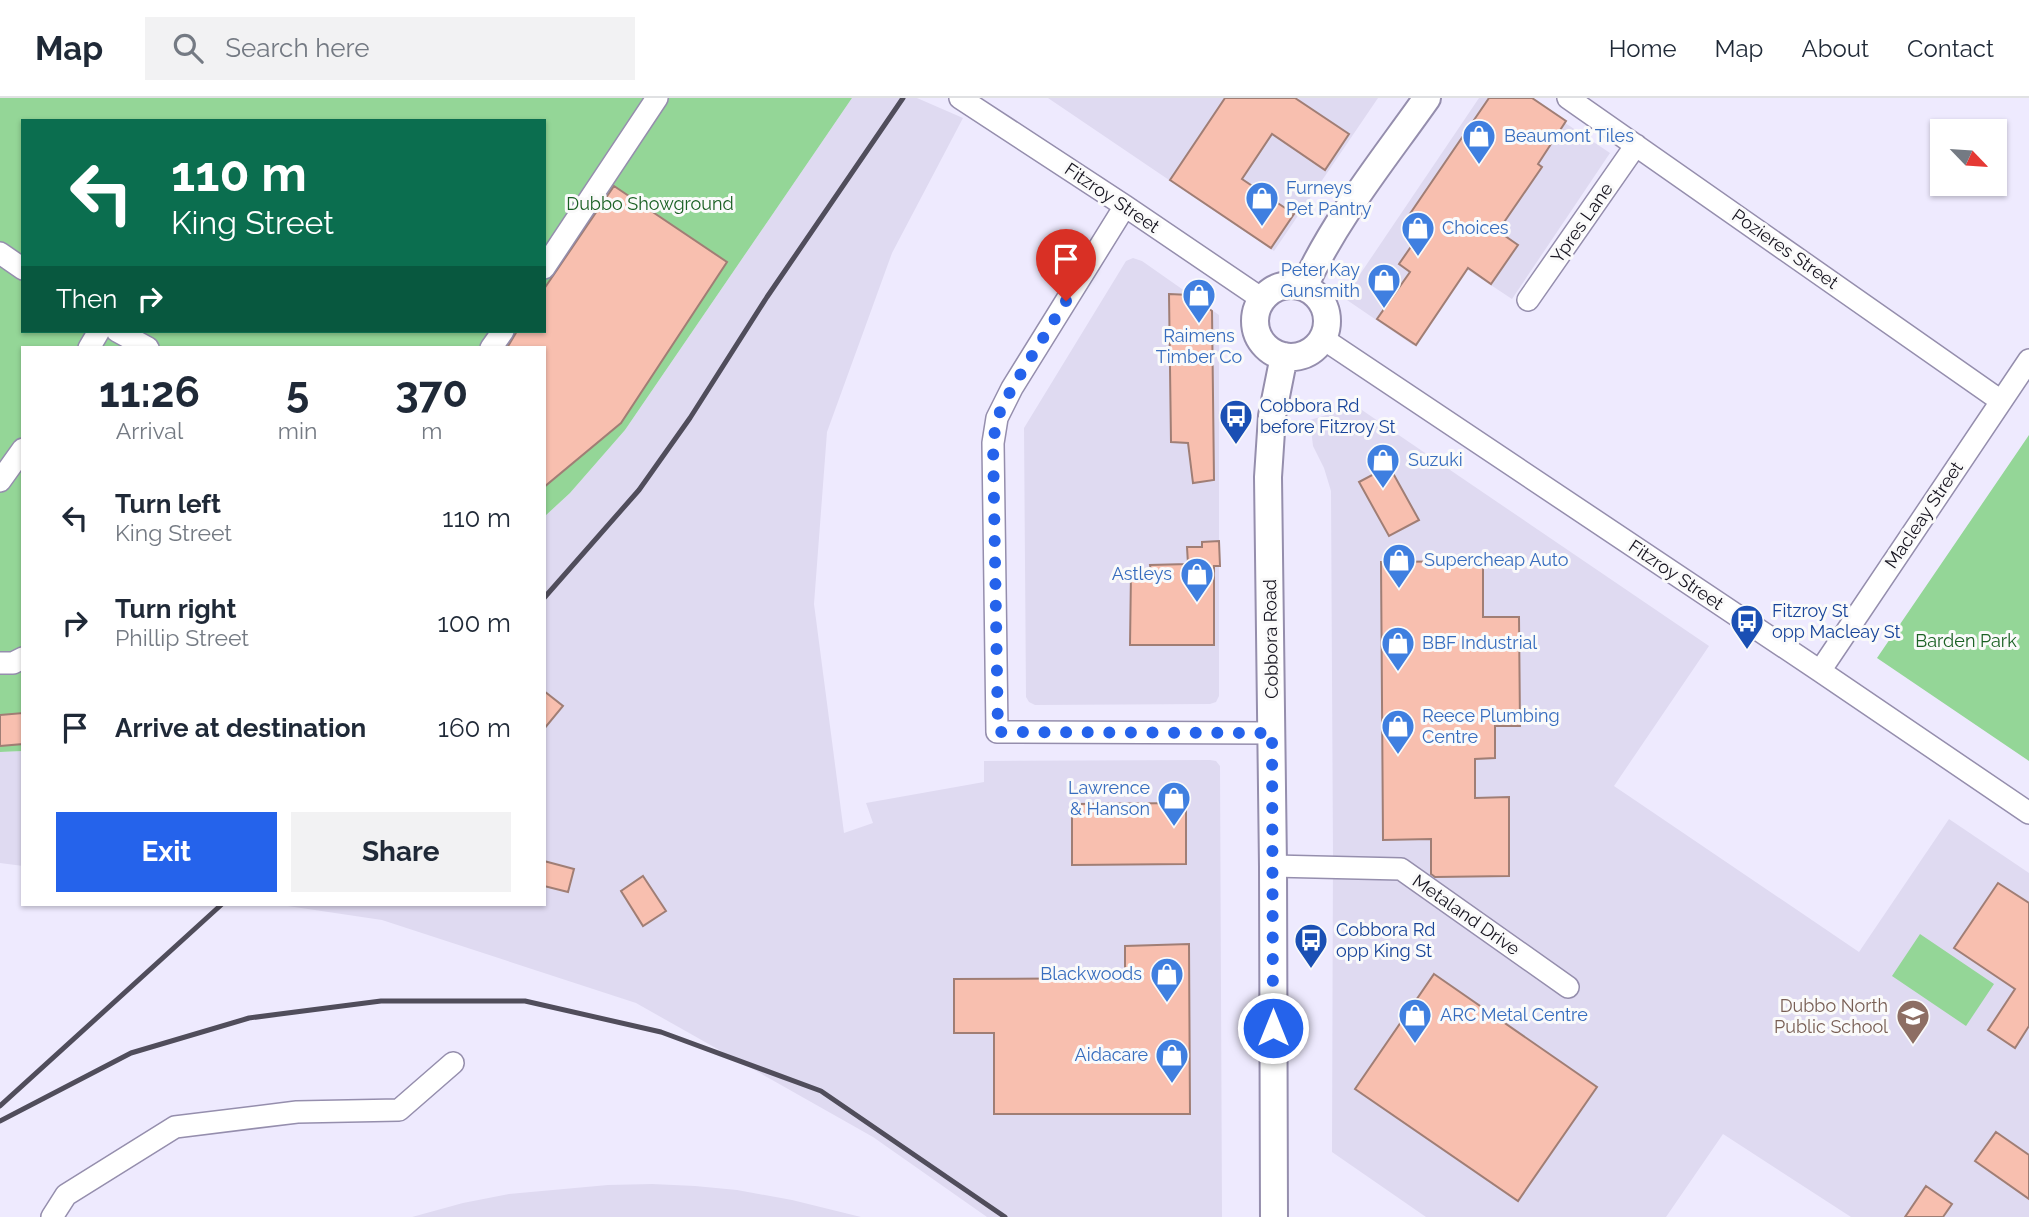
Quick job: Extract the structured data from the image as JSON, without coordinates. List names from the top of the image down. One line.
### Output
{"streets":{"main road":["Cobbora Road"],"street":["Fitzroy Street","Ypres Lane","Pozieres Street","Macleay Street","Metaland Drive"]},"crossings":[["Fitzroy Street","Macleay Street"],["Fitzroy Street","Cobbora Road"],["Ypres Lane","Pozieres Street"],["Pozieres Street","Macleay Street"],["Cobbora Road","Metaland Drive"]],"parks":["Dubbo Showground","Barden Park"],"places":{"shop":["Beaumont Tiles","Furneys Pet Pantry","Choices","Peter Kay Gunsmith","Raimens Timber Co","Suzuki","Supercheap Auto","Astleys","BBF Industrial","Reece Plumbing Centre","Lawrence & Hanson","Blackwoods","ARC Metal Centre","Aidacare"],"bus stop":["Cobbora Rd before Fitzroy St","Fitzroy St opp Macleay St","Cobbora Rd opp King St"],"school or university":["Dubbo North Public School"]},"north":"bottom right","page":{"header":"Map","search":"Search here","nav":["Home","Map","About","Contact"],"turn":["110 m","King Street"],"then":"Then","eta":["11:26","Arrival","5","min","370","m"],"list":[{"name":"Turn left","note":"King Street","value":"110 m"},{"name":"Turn right","note":"Phillip Street","value":"100 m"},{"name":"Arrive at destination","value":"160 m"}],"buttons":["Exit","Share"]}}
